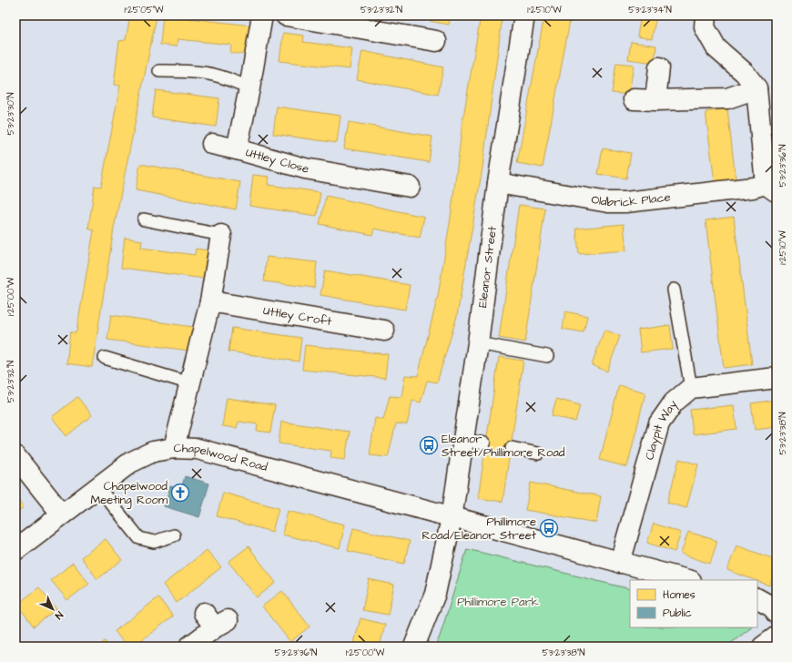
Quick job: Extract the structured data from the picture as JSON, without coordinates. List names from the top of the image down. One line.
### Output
{"streets":{"street":["Uttley Close","Oldbrick Place","Eleanor Street","Uttley Croft","Claypit Way","Chapelwood Road"]},"crossings":[["Oldbrick Place","Eleanor Street"],["Eleanor Street","Chapelwood Road"],["Claypit Way","Chapelwood Road"]],"parks":["Phillimore Park"],"places":{"bus stop":["Eleanor Street/Phillimore Road","Phillimore Road/Eleanor Street"],"church":["Chapelwood Meeting Room"]},"legend":["Homes","Public"],"north":"bottom right","coordinates":["1°25'05\"W","53°23'32\"N","1°25'10\"W","53°23'34\"N","53°23'30\"N","53°23'36\"N","1°25'00\"W","53°23'38\"N"]}
